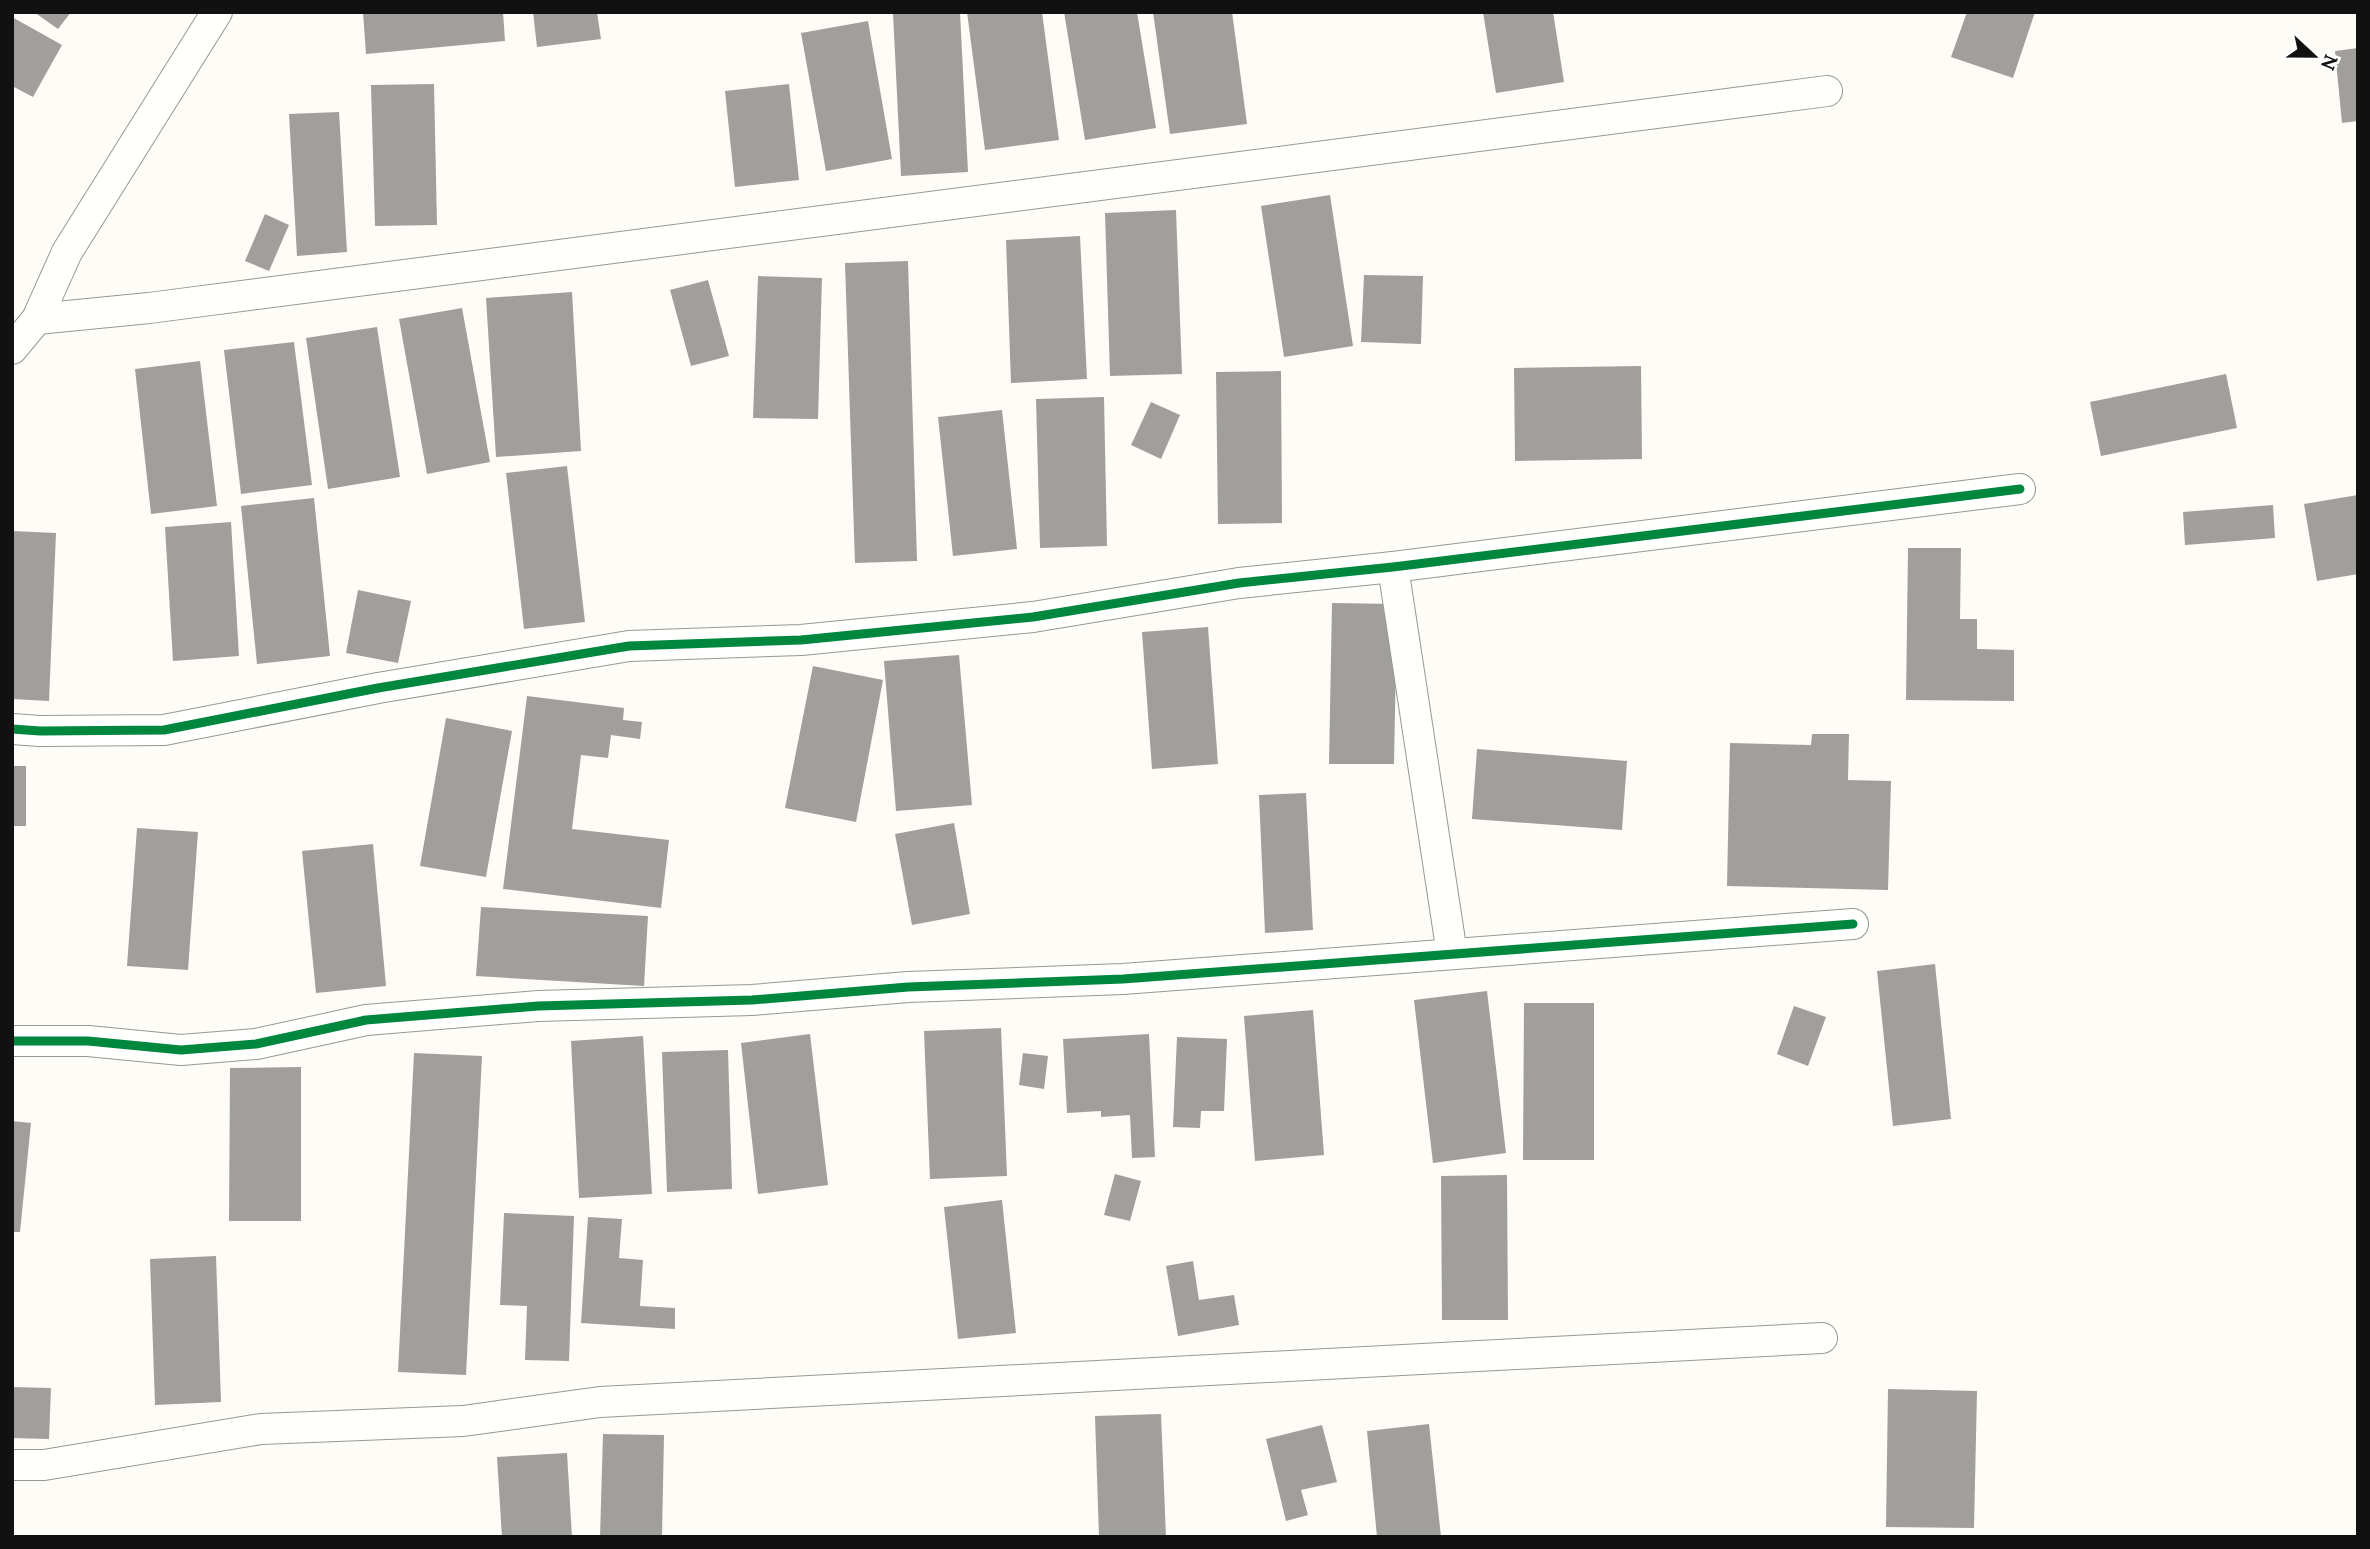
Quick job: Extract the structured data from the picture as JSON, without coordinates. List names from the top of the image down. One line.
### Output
{"north":"right"}
